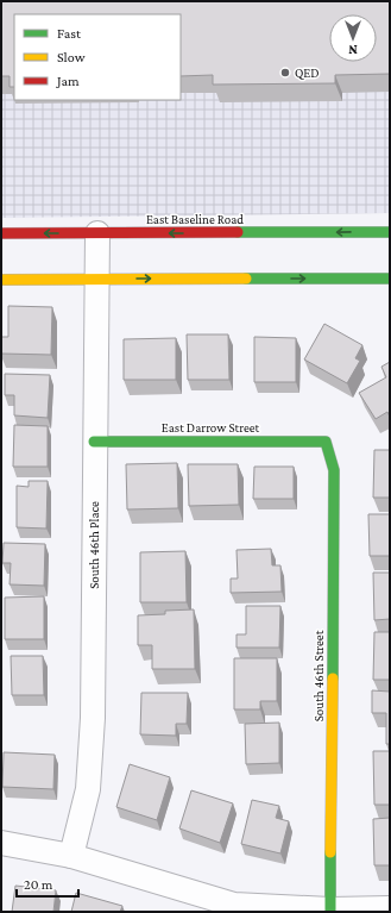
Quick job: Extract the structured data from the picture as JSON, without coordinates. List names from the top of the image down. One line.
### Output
{"streets":{"main road":["East Baseline Road","East Darrow Street","South 46th Street"],"street":["South 46th Place"]},"crossings":[["East Baseline Road","South 46th Place"],["East Darrow Street","South 46th Place"],["East Darrow Street","South 46th Street"]],"places":["QED"],"legend":["Fast","Slow","Jam"],"scale_bar":"20 m","north":"bottom"}
